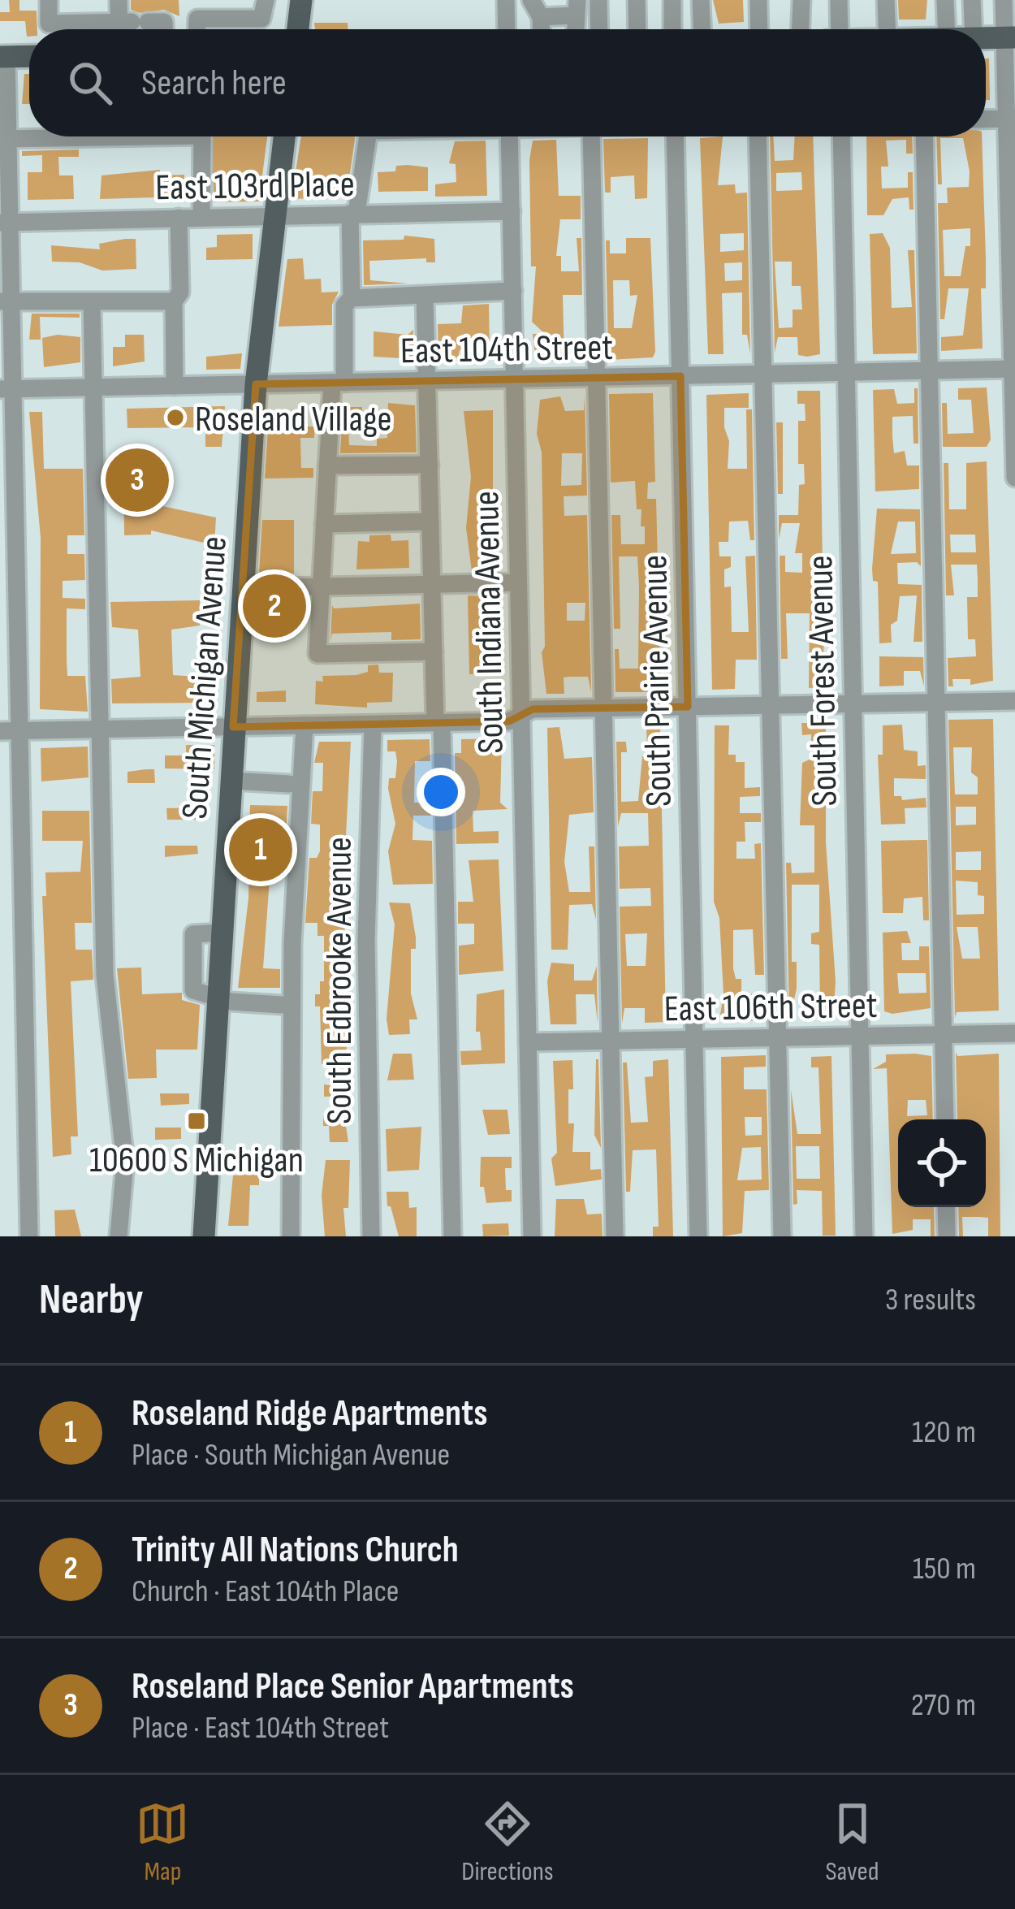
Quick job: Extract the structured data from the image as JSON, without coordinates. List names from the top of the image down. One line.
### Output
{"streets":{"main road":["South Michigan Avenue"],"street":["East 103rd Place","East 104th Street","South Indiana Avenue","South Prairie Avenue","South Forest Avenue","South Edbrooke Avenue","East 106th Street"]},"crossings":[["East 103rd Place","South Indiana Avenue"],["East 103rd Place","South Michigan Avenue"],["East 104th Street","South Indiana Avenue"],["East 104th Street","South Michigan Avenue"],["East 104th Street","South Prairie Avenue"],["East 104th Street","South Forest Avenue"],["South Indiana Avenue","East 106th Street"],["South Prairie Avenue","East 106th Street"],["South Forest Avenue","East 106th Street"]],"places":{"other":["Roseland Village"],"transit":["10600 S Michigan"]},"page":{"search":"Search here","pins":["3","2","1"],"heading":["Nearby","3 results"],"list":[{"mark":"1","name":"Roseland Ridge Apartments","note":"Place · South Michigan Avenue","value":"120 m"},{"mark":"2","name":"Trinity All Nations Church","note":"Church · East 104th Place","value":"150 m"},{"mark":"3","name":"Roseland Place Senior Apartments","note":"Place · East 104th Street","value":"270 m"}],"nav":["Map","Directions","Saved"]}}
